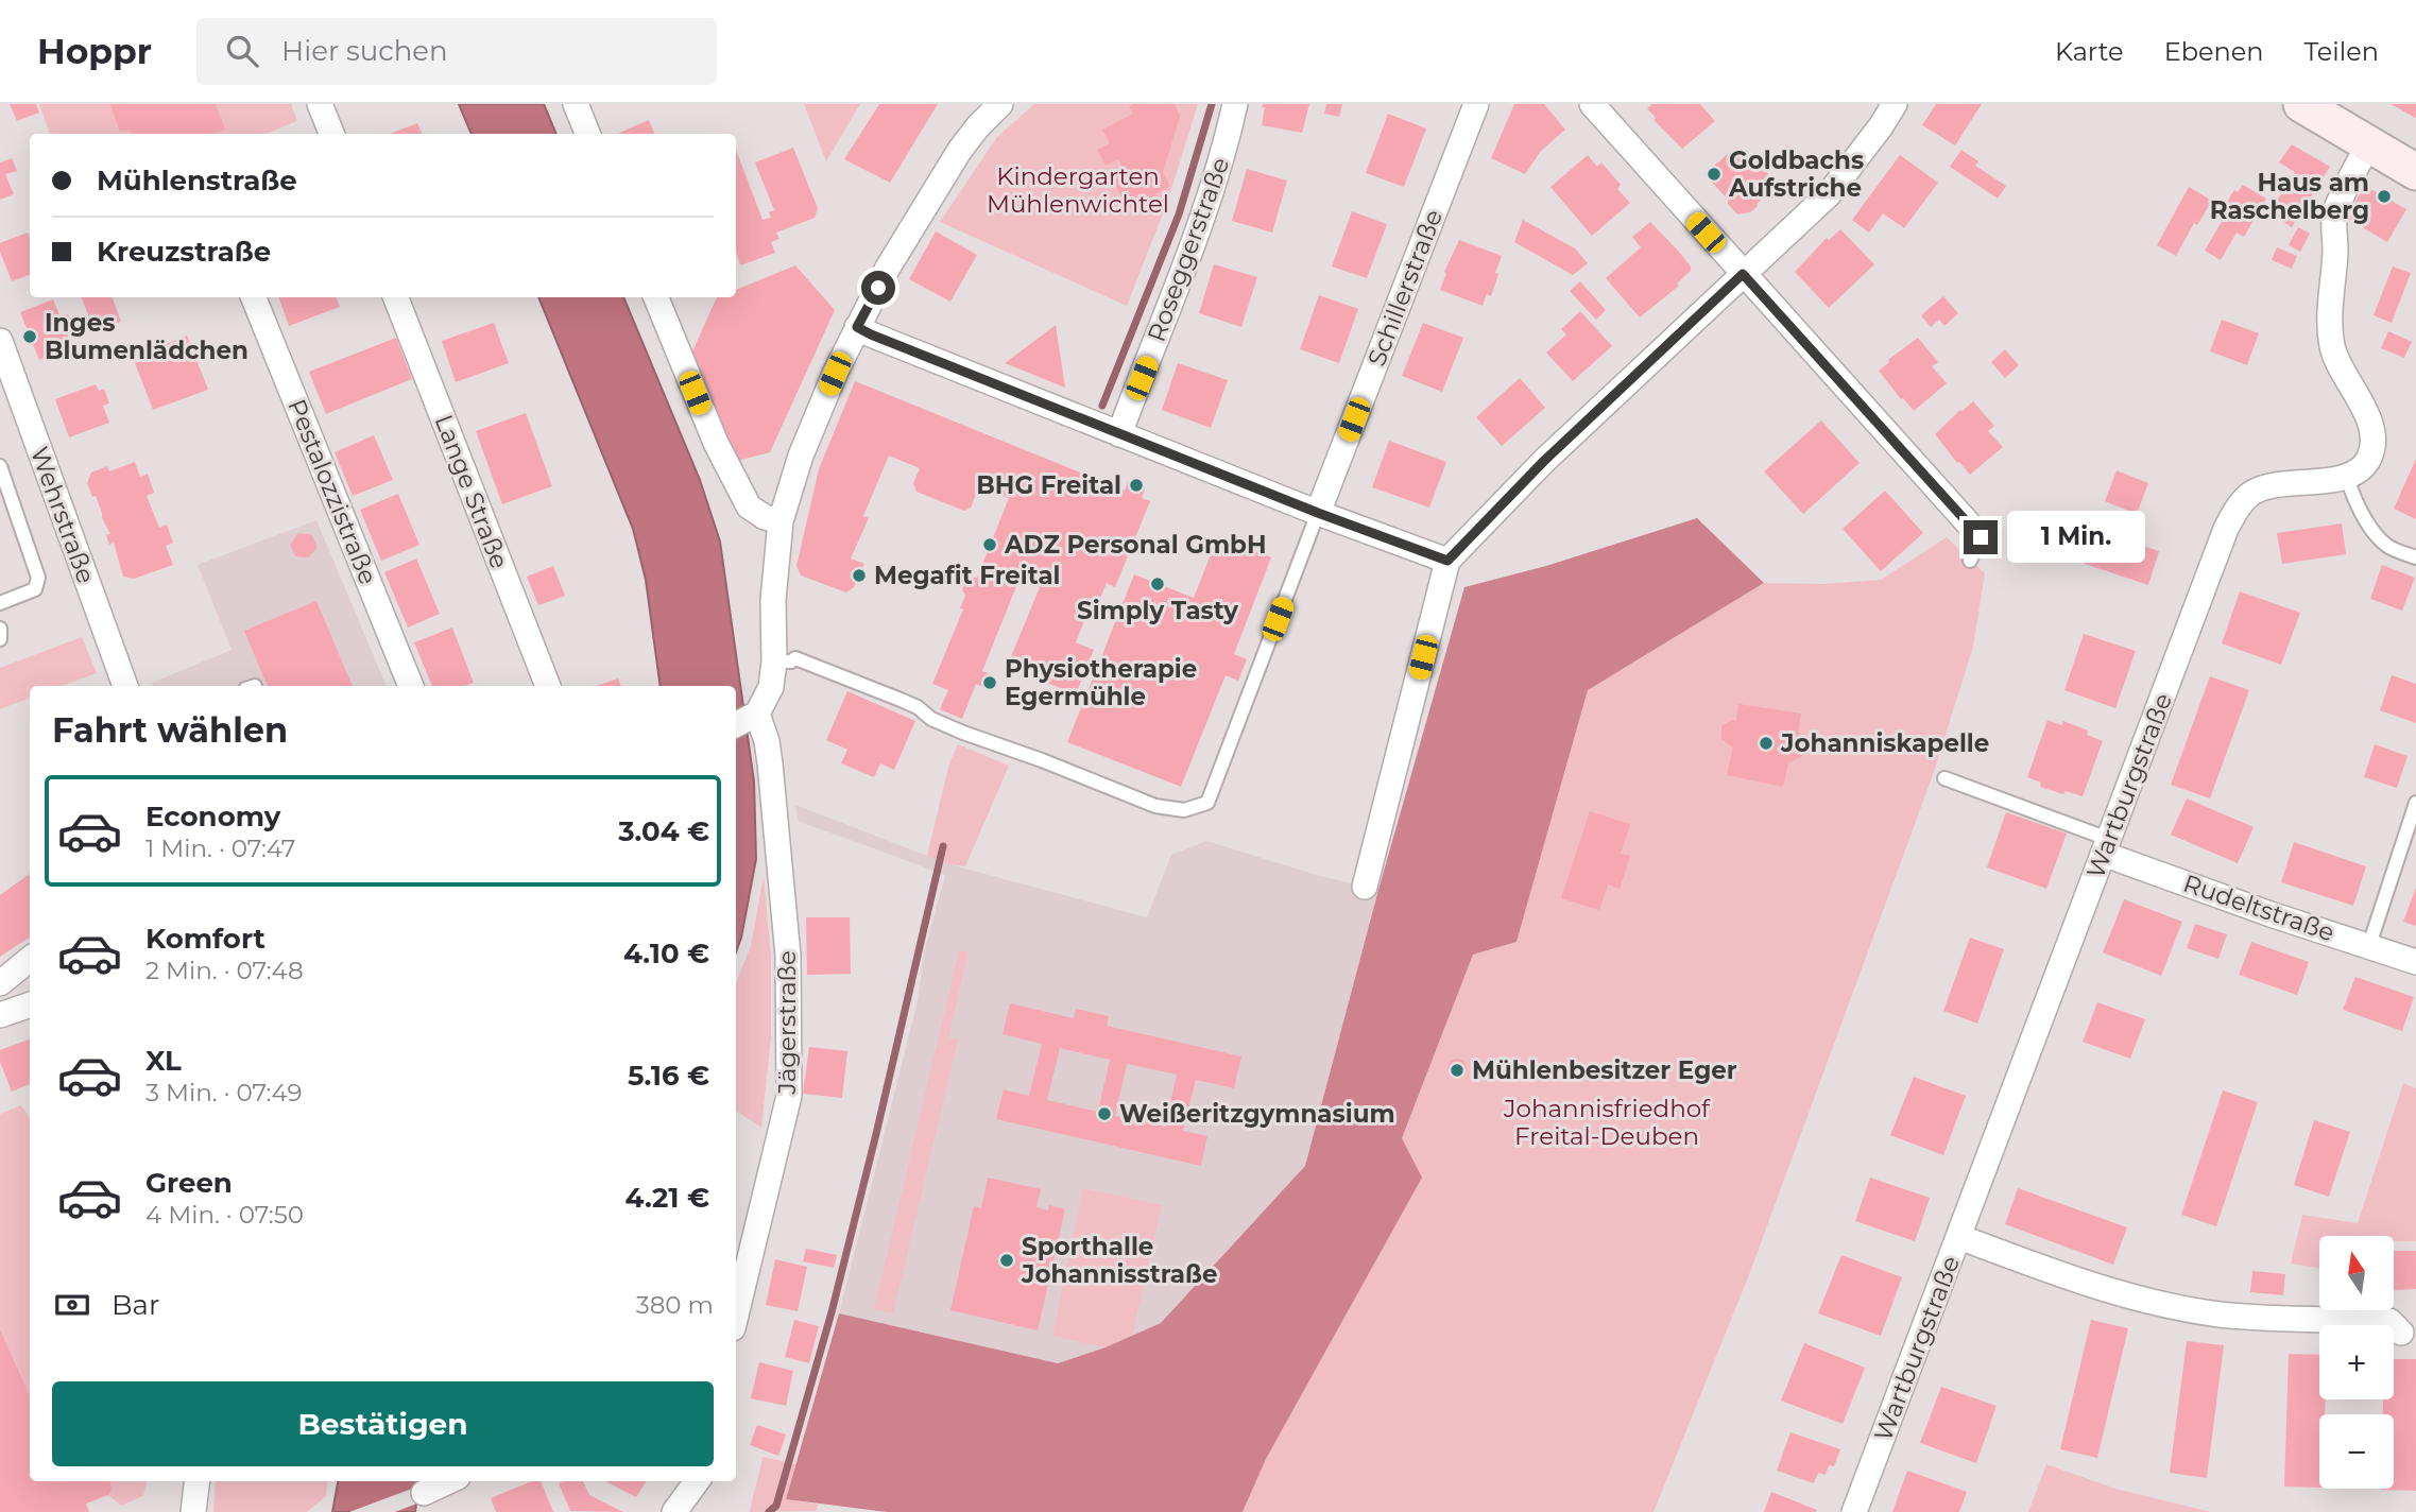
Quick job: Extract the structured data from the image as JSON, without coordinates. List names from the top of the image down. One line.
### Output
{"streets":{"street":["Roseggerstraße","Schillerstraße","Pestalozzistraße","Lange Straße","Wehrstraße","Wartburgstraße","Rudeltstraße","Jägerstraße"]},"crossings":[["Wartburgstraße","Rudeltstraße"]],"parks":["Kindergarten Mühlenwichtel","Johannisfriedhof Freital-Deuben"],"places":["Goldbachs Aufstriche","Haus am Raschelberg","Inges Blumenlädchen","BHG Freital","ADZ Personal GmbH","Megafit Freital","Simply Tasty","Physiotherapie Egermühle","Johanniskapelle","Mühlenbesitzer Eger","Weißeritzgymnasium","Sporthalle Johannisstraße"],"north":"top","page":{"header":"Hoppr","search":"Hier suchen","nav":["Karte","Ebenen","Teilen"],"banner":["Mühlenstraße","Kreuzstraße"],"bubble":"1 Min.","heading":"Fahrt wählen","list":[{"name":"Economy","note":"1 Min. · 07:47","value":"3.04 €"},{"name":"Komfort","note":"2 Min. · 07:48","value":"4.10 €"},{"name":"XL","note":"3 Min. · 07:49","value":"5.16 €"},{"name":"Green","note":"4 Min. · 07:50","value":"4.21 €"}],"map_buttons":["+","−"],"pay":["Bar","380 m"],"buttons":"Bestätigen"}}
